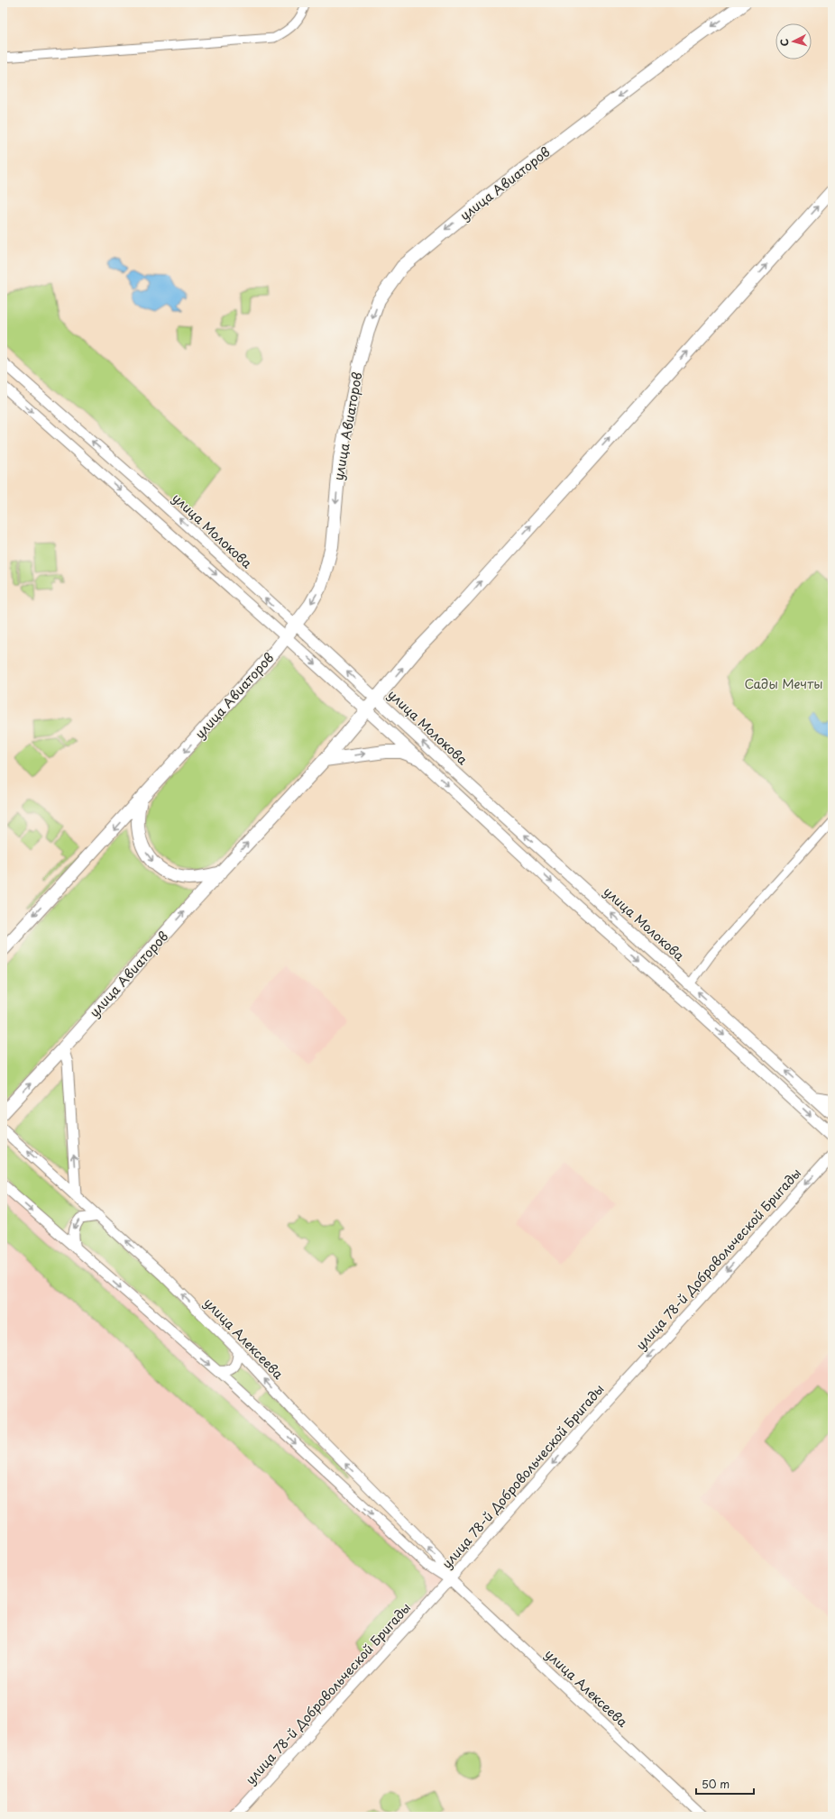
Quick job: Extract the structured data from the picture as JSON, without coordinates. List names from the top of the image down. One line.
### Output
{"streets":{"main road":["улица Авиаторов","улица Молокова"],"street":["улица 78-й Добровольческой Бригады","улица Алексеева"]},"crossings":[["улица Авиаторов","улица Молокова"],["улица 78-й Добровольческой Бригады","улица Алексеева"]],"one_way":["улица 78-й Добровольческой Бригады"],"parks":["Сады Мечты"],"scale_bar":"50 m","north":"left"}
